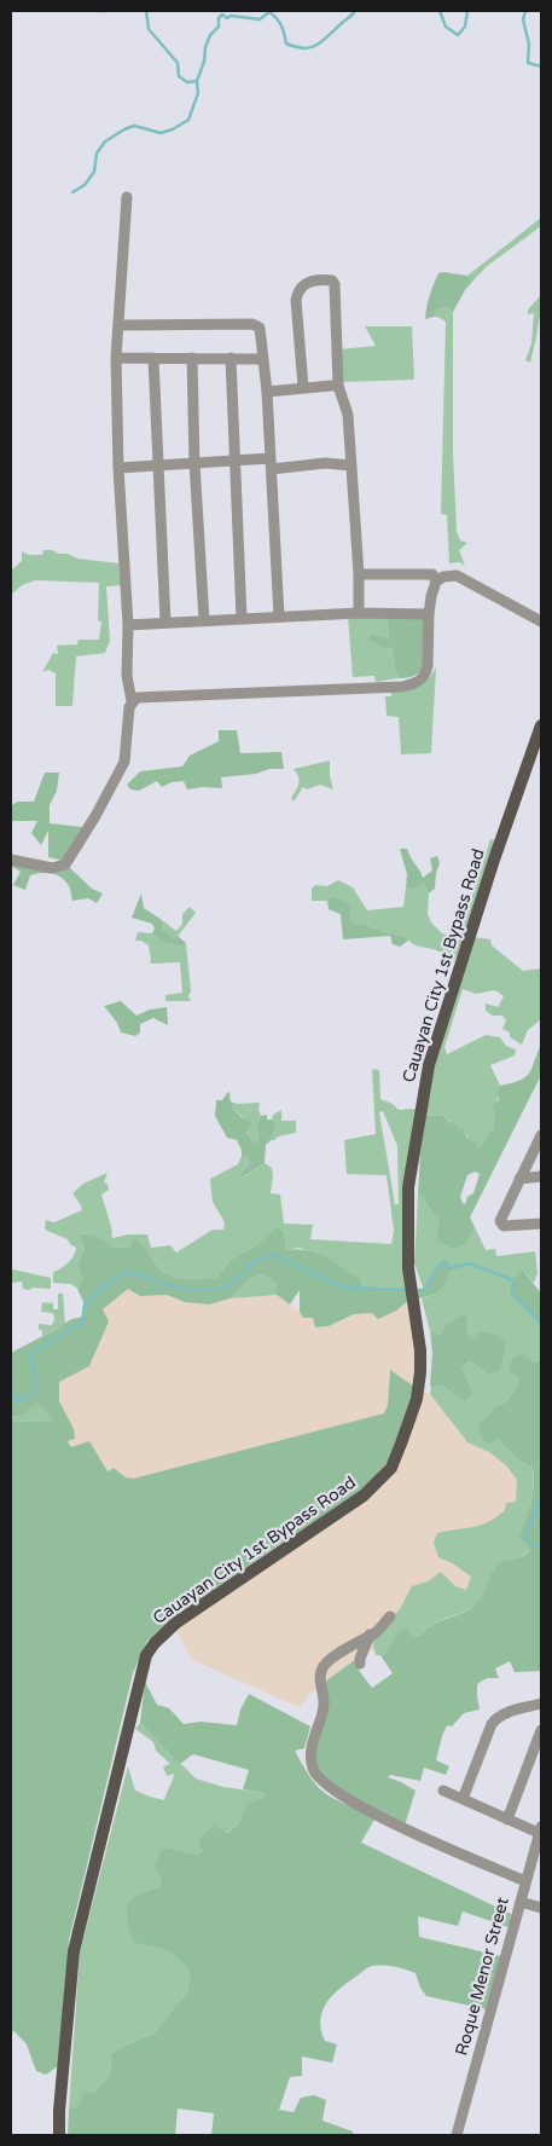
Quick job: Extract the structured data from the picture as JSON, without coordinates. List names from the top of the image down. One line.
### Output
{"streets":{"main road":["Cauayan City 1st Bypass Road"],"street":["Roque Menor Street"]}}
